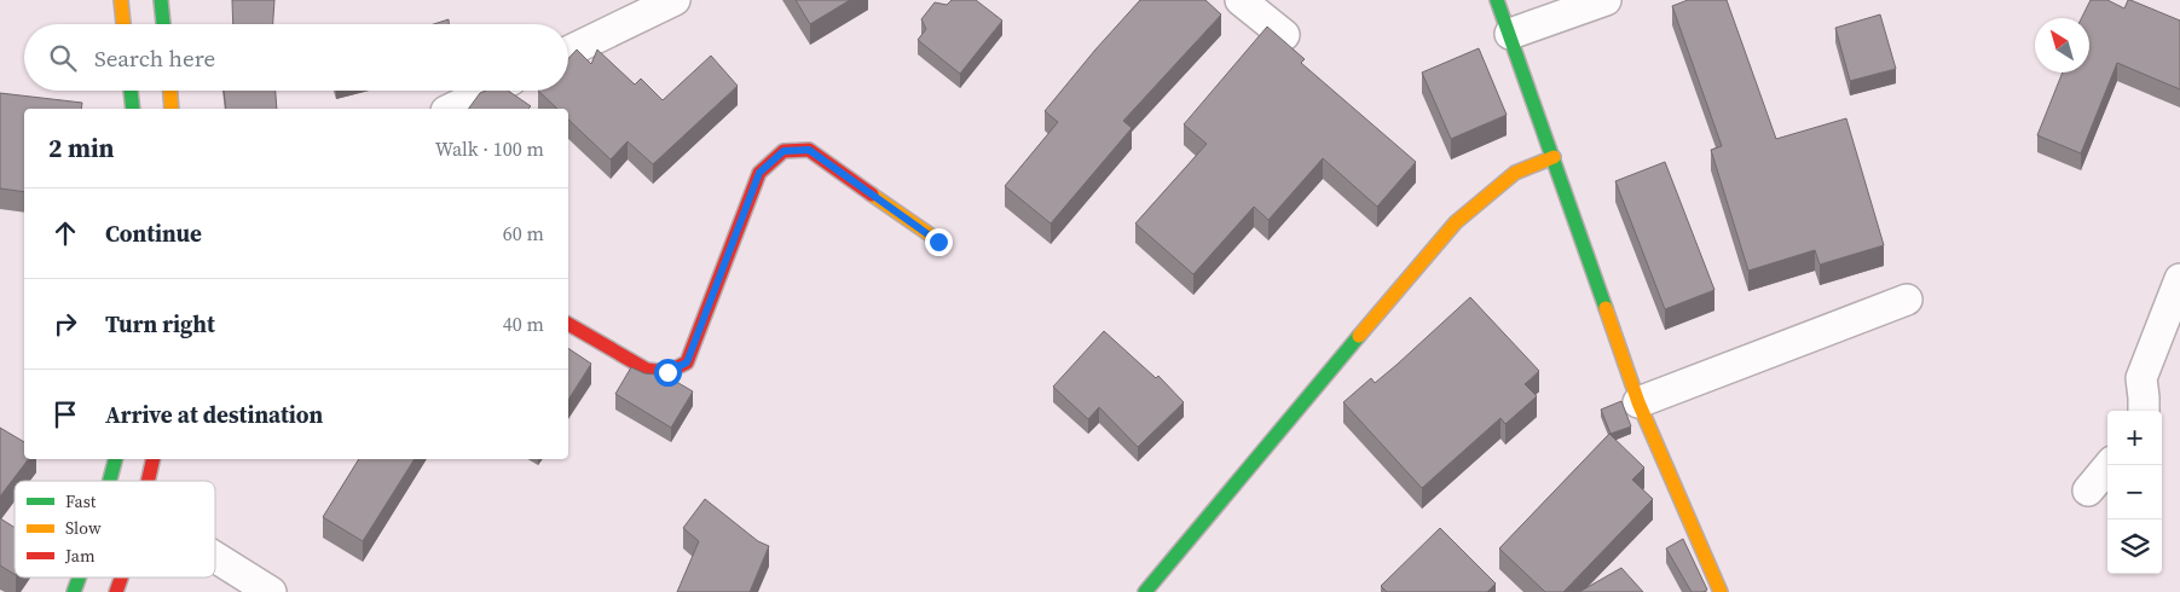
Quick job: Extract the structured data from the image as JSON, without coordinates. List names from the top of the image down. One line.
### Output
{"legend":["Fast","Slow","Jam"],"north":"top left","page":{"search":"Search here","heading":["2 min","Walk · 100 m"],"list":[["Continue","60 m"],["Turn right","40 m"],"Arrive at destination"],"map_buttons":["+","−"]}}
